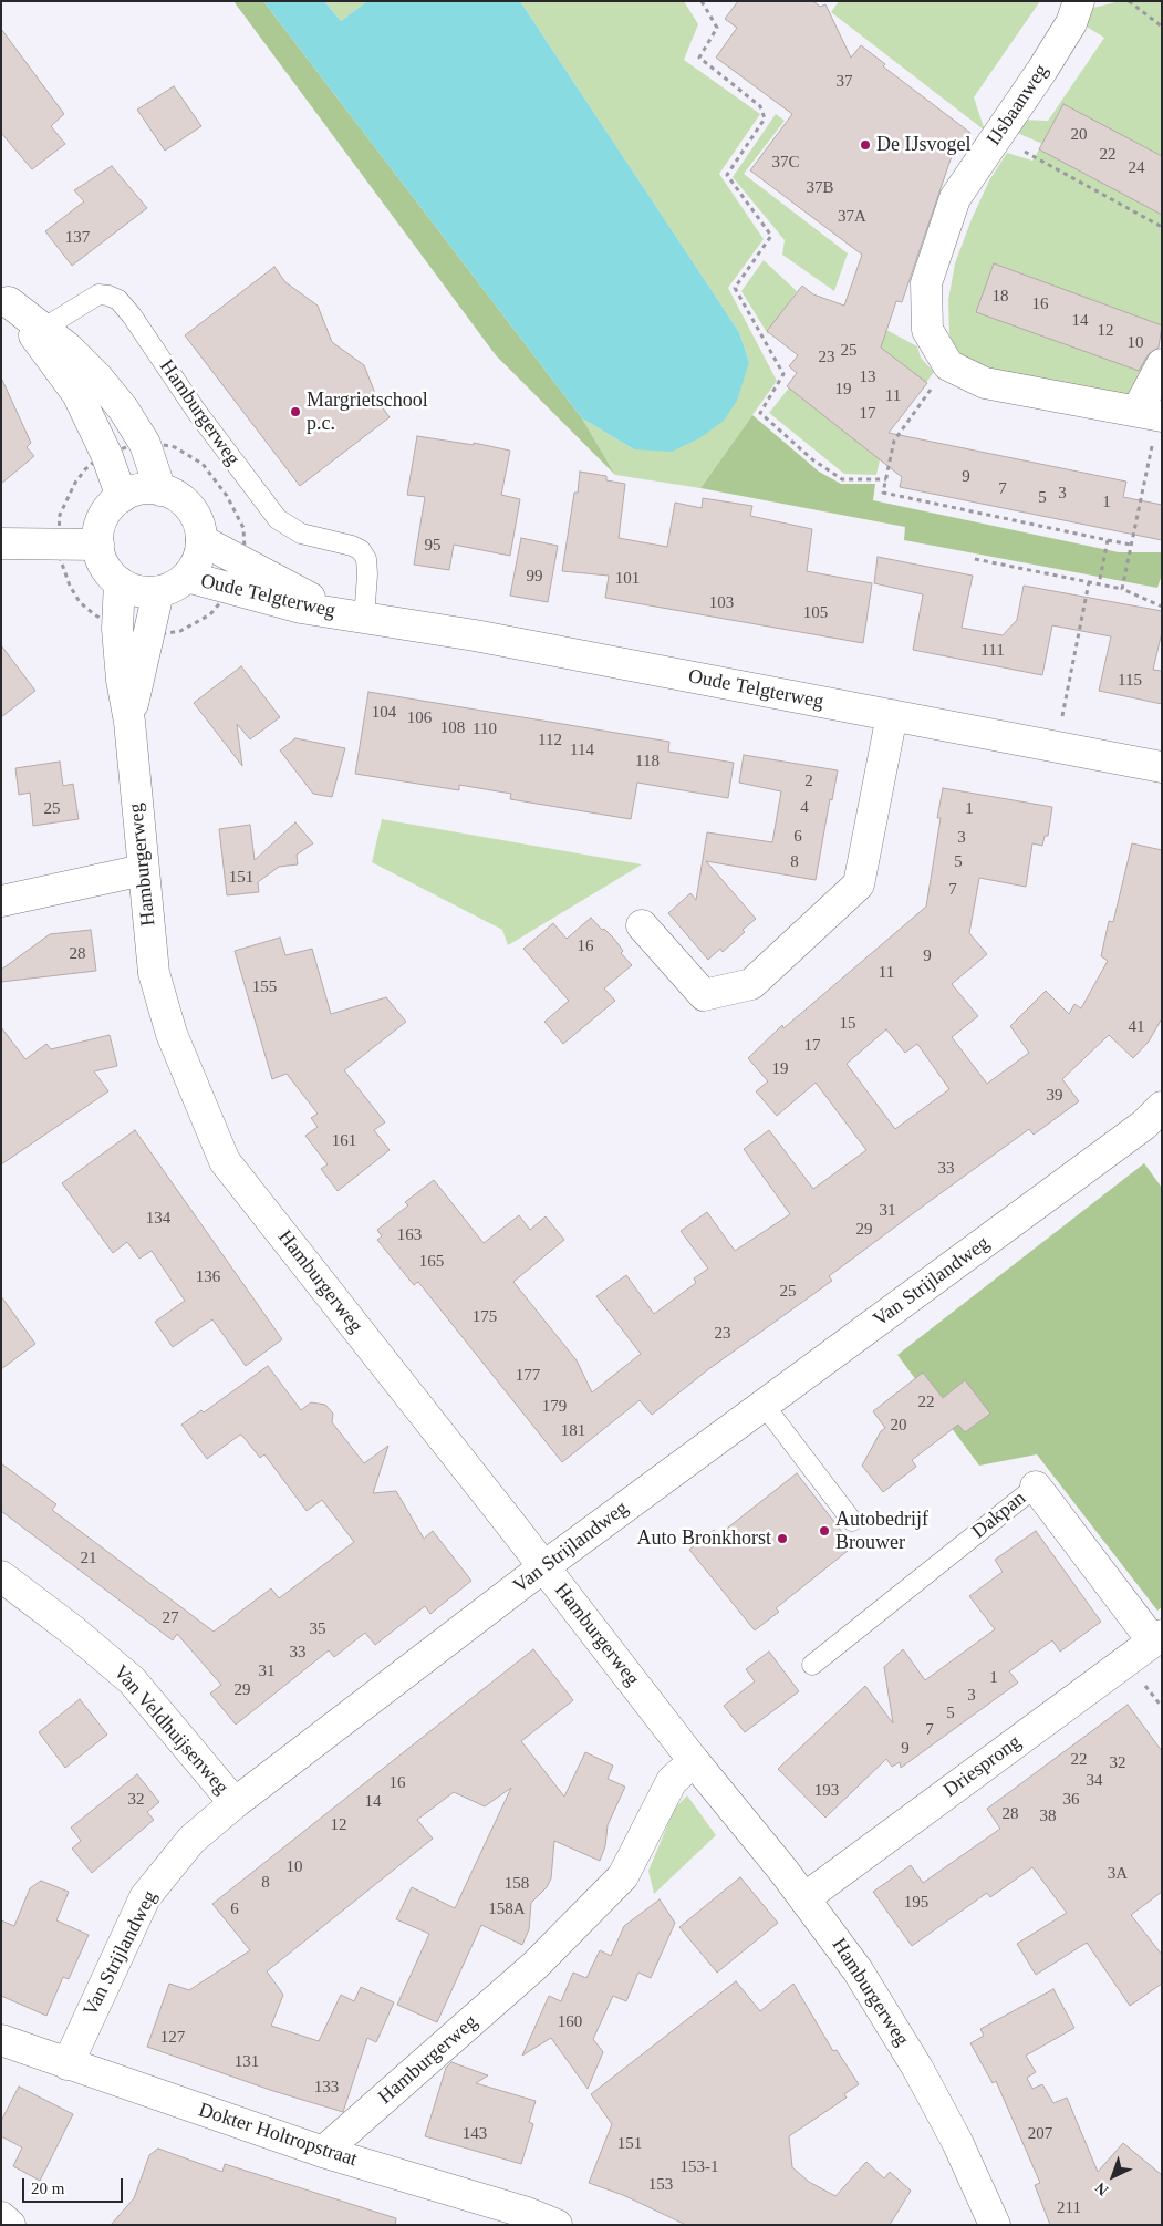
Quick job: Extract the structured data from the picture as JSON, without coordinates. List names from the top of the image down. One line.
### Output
{"streets":{"street":["IJsbaanweg","Hamburgerweg","Oude Telgterweg","Van Strijlandweg","Dakpan","Van Veldhuijsenweg","Driesprong","Dokter Holtropstraat"]},"crossings":[["Hamburgerweg","Oude Telgterweg"],["Hamburgerweg","Van Strijlandweg"],["Hamburgerweg","Driesprong"],["Hamburgerweg","Dokter Holtropstraat"],["Van Strijlandweg","Van Veldhuijsenweg"],["Van Strijlandweg","Dokter Holtropstraat"],["Dakpan","Driesprong"]],"places":["De IJsvogel","Margrietschool p.c.","Autobedrijf Brouwer","Auto Bronkhorst"],"house_numbers":["37","20","22","37C","24","37B","37A","137","18","16","14","12","10","25","23","13","19","11","17","9","7","3","5","1","95","99","101","103","105","111","115","104","106","108","110","112","114","118","2","4","25","1","6","3","8","5","151","7","16","28","9","11","155","15","41","17","19","39","161","33","31","134","29","163","165","136","25","175","23","177","22","179","20","181","21","27","35","33","31","1","29","3","5","7","9","22","32","34","16","193","32","36","14","28","38","12","10","3A","8","158","195","6","158A","160","127","131","133","143","207","151","153-1","153","211"],"scale_bar":"20 m","north":"bottom left"}
